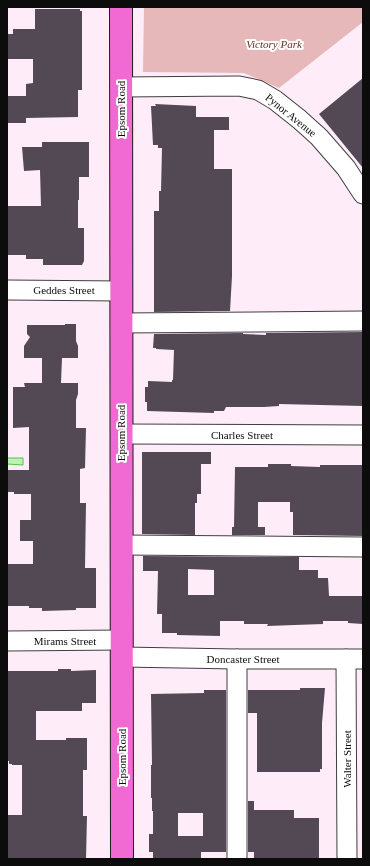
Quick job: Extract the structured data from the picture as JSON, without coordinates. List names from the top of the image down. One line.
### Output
{"streets":{"main road":["Epsom Road"],"street":["Pynor Avenue","Geddes Street","Charles Street","Mirams Street","Doncaster Street","Walter Street"]},"crossings":[["Epsom Road","Pynor Avenue"],["Epsom Road","Geddes Street"],["Epsom Road","Charles Street"],["Epsom Road","Mirams Street"],["Epsom Road","Doncaster Street"],["Mirams Street","Doncaster Street"],["Doncaster Street","Walter Street"]],"parks":["Victory Park"]}
